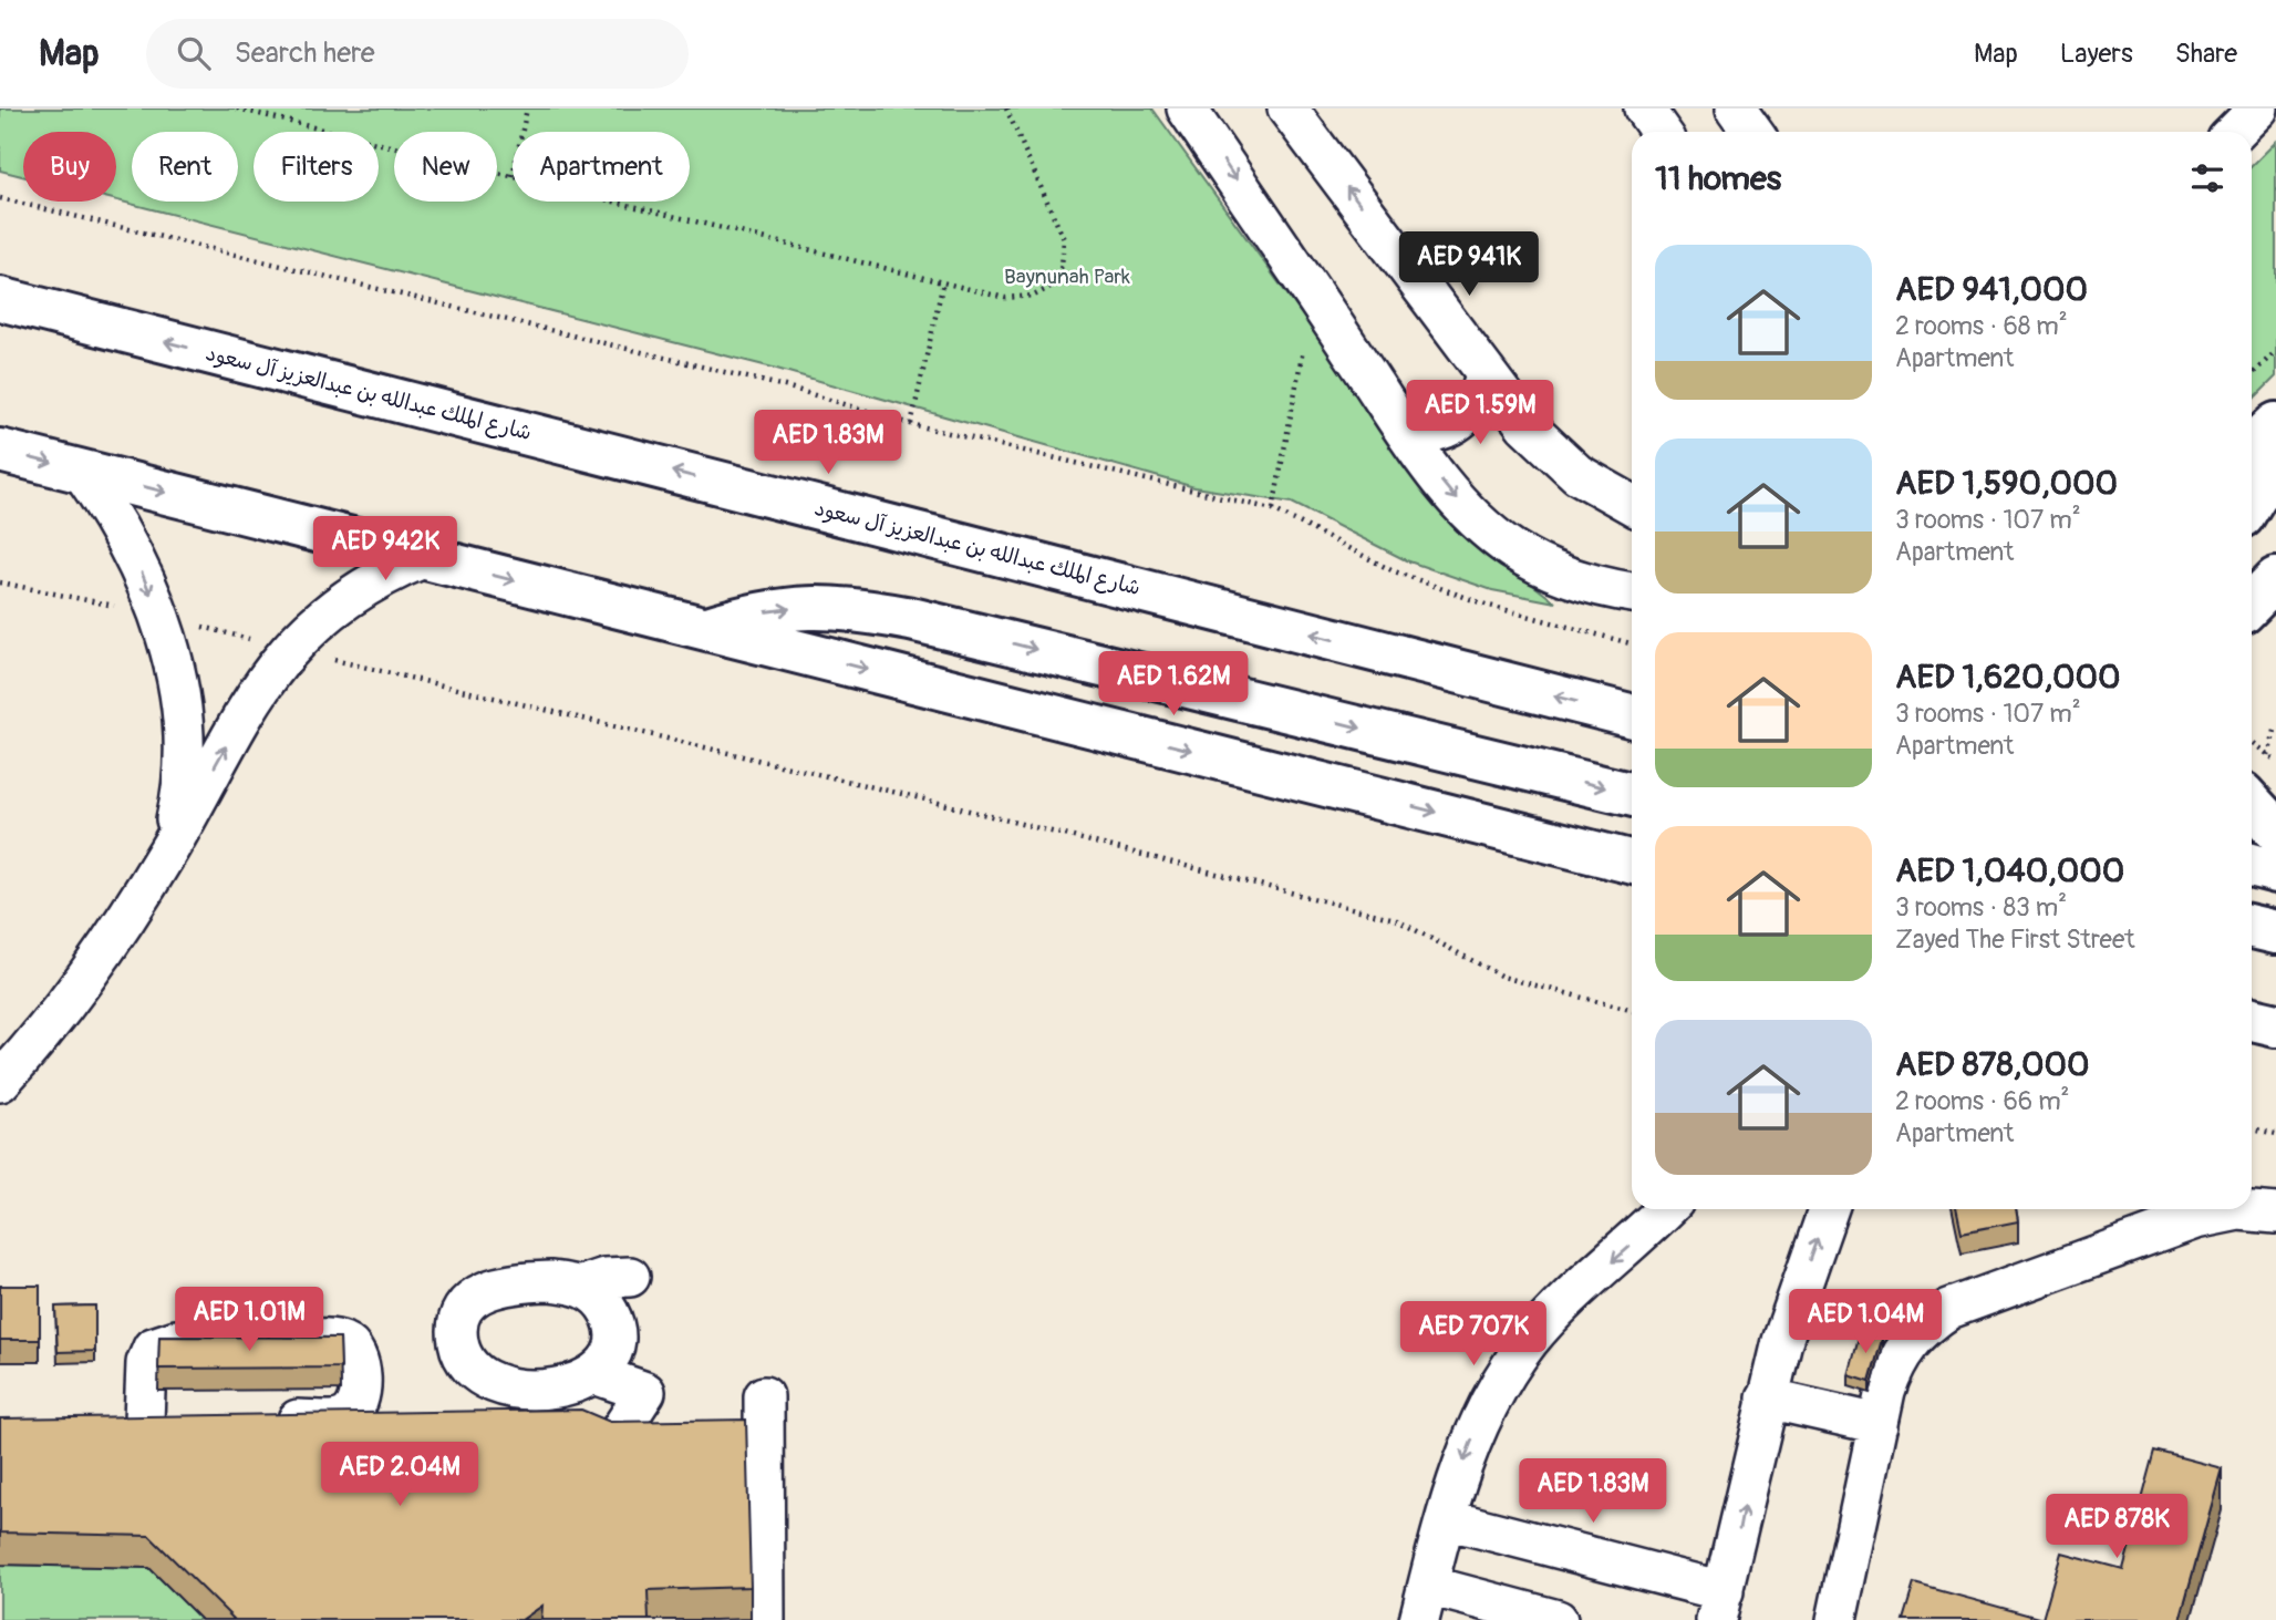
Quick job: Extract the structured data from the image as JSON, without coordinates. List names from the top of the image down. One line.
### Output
{"streets":{"main road":["شارع الملك عبدالله بن عبدالعزيز آل سعود"]},"parks":["Baynunah Park"],"page":{"header":"Map","search":"Search here","nav":["Map","Layers","Share"],"chip":["Buy","Rent","Filters","New","Apartment"],"heading":"11 homes","list":[{"name":"AED 941,000","note":"2 rooms · 68 m² · Apartment"},{"name":"AED 1,590,000","note":"3 rooms · 107 m² · Apartment"},{"name":"AED 1,620,000","note":"3 rooms · 107 m² · Apartment"},{"name":"AED 1,040,000","note":"3 rooms · 83 m² · Zayed The First Street"},{"name":"AED 878,000","note":"2 rooms · 66 m² · Apartment"}],"price":["AED 941K","AED 1.59M","AED 1.83M","AED 942K","AED 1.62M","AED 1.01M","AED 1.04M","AED 707K","AED 2.04M","AED 1.83M","AED 878K"]}}
